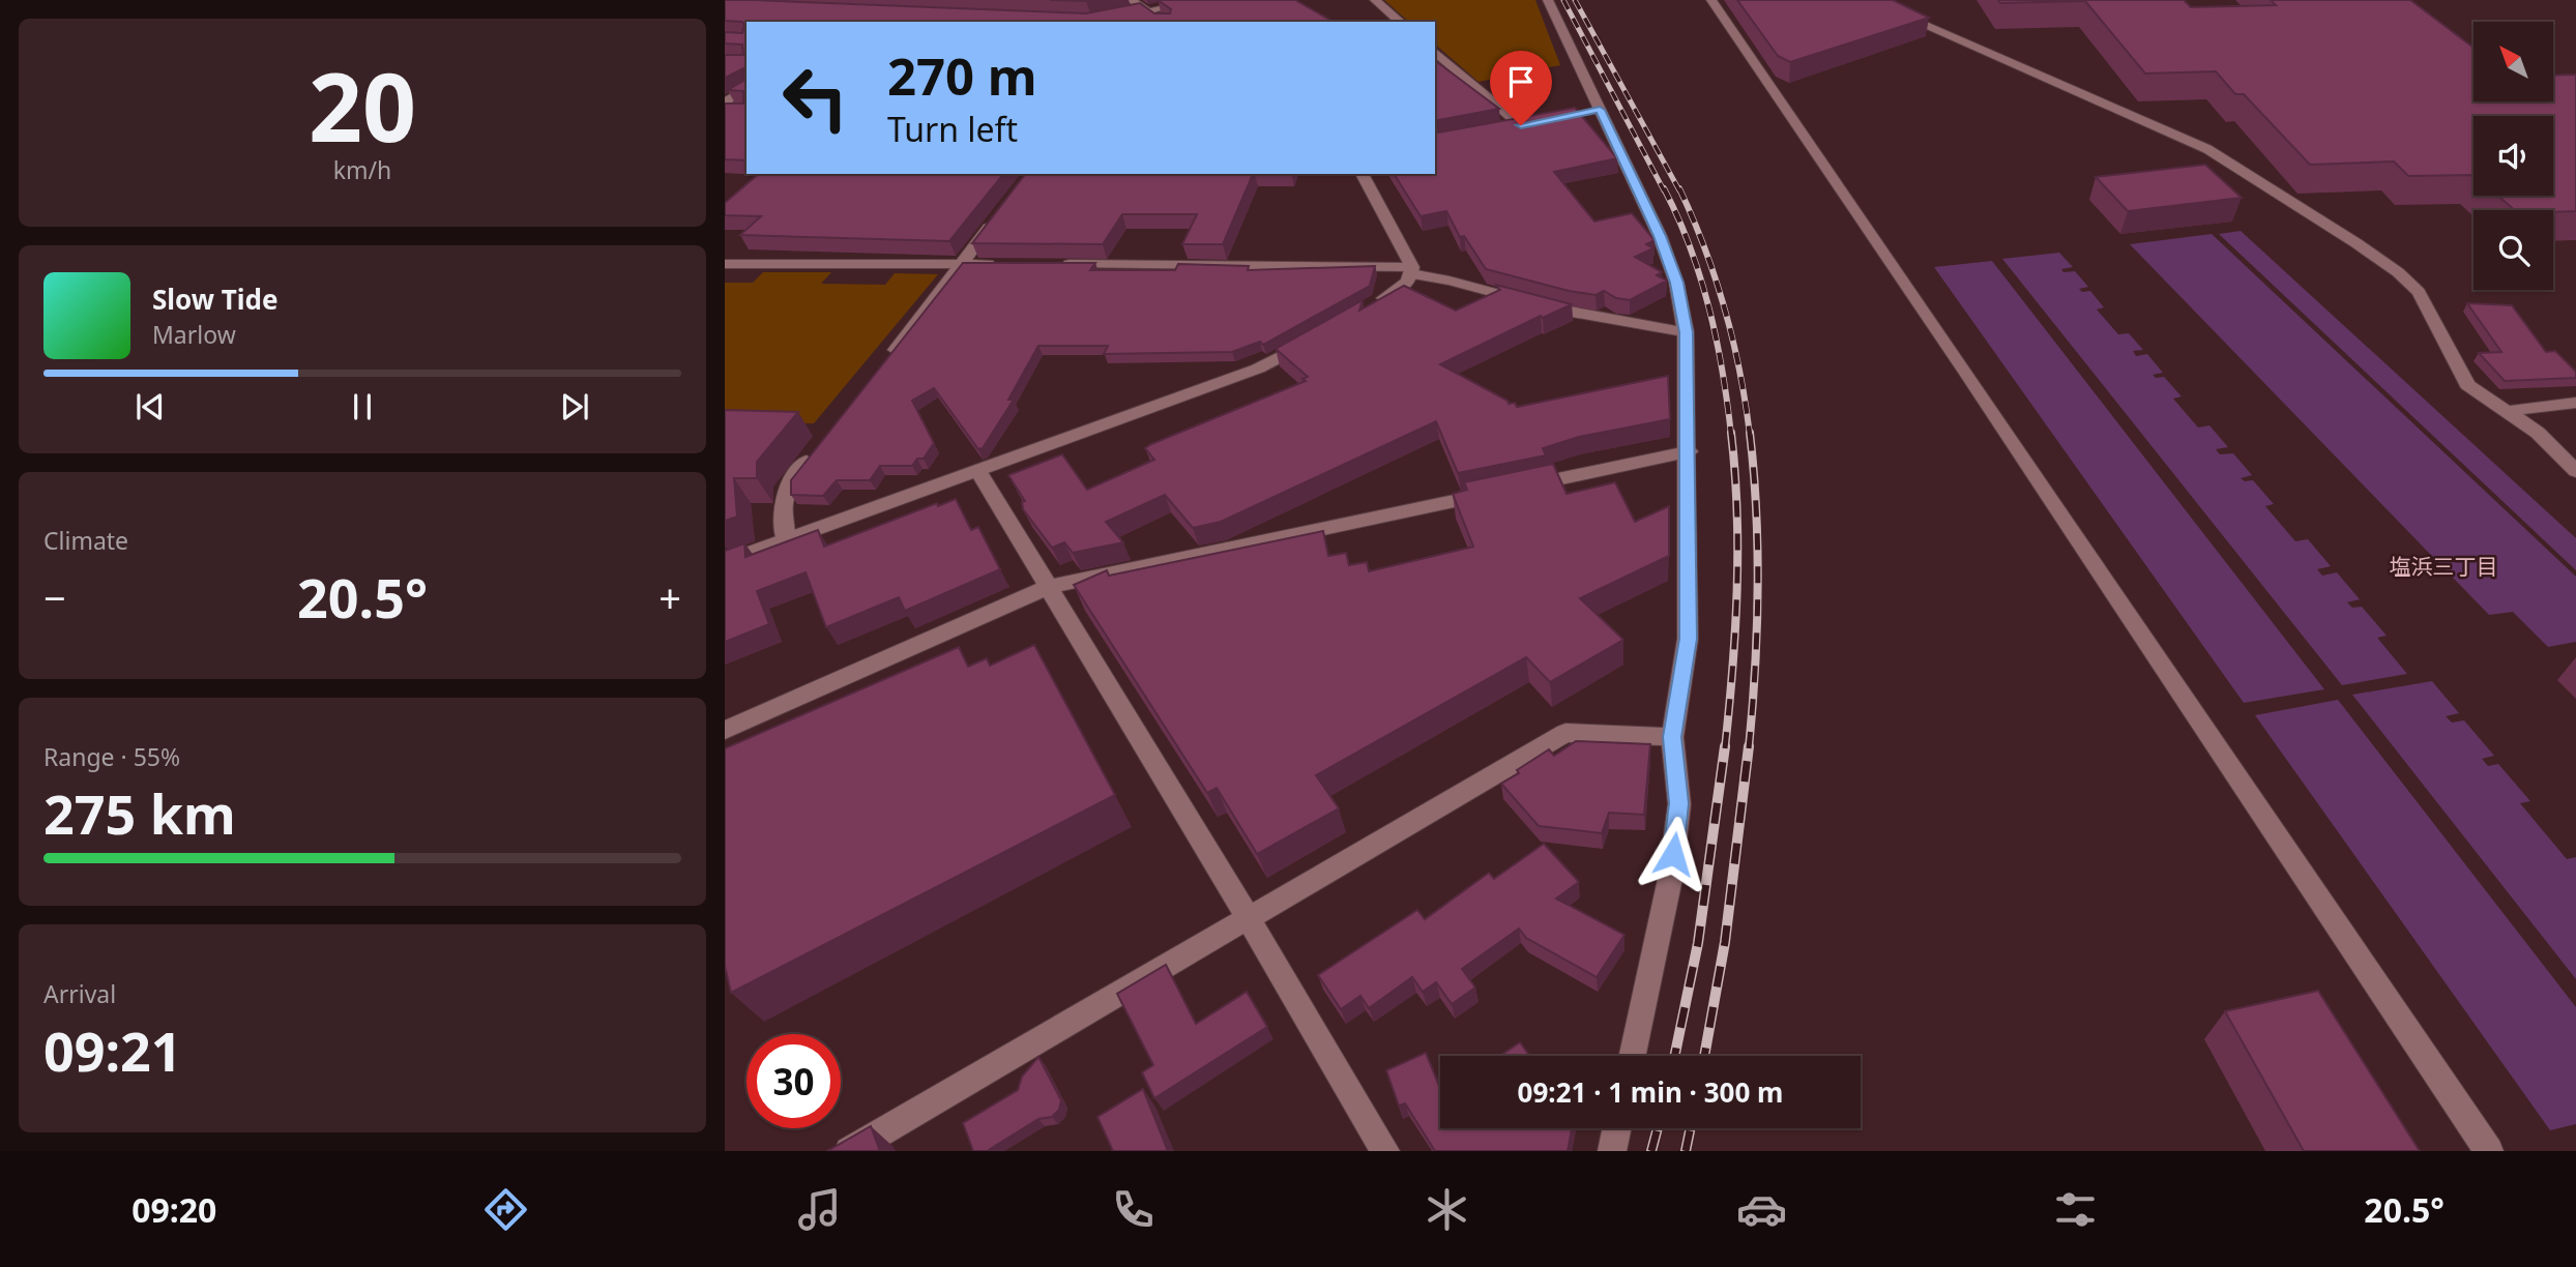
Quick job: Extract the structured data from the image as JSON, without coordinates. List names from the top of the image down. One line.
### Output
{"districts":["塩浜三丁目"],"north":"top left","page":{"tile":[["20","km/h"],"Climate",["Range · 55%","275 km"],["Arrival","09:21"]],"turn":["270 m","Turn left"],"song":["Slow Tide","Marlow"],"heat":["−","20.5°","+"],"limit":"30","trip":"09:21 · 1 min · 300 m","tabs":["09:20","20.5°"]}}
